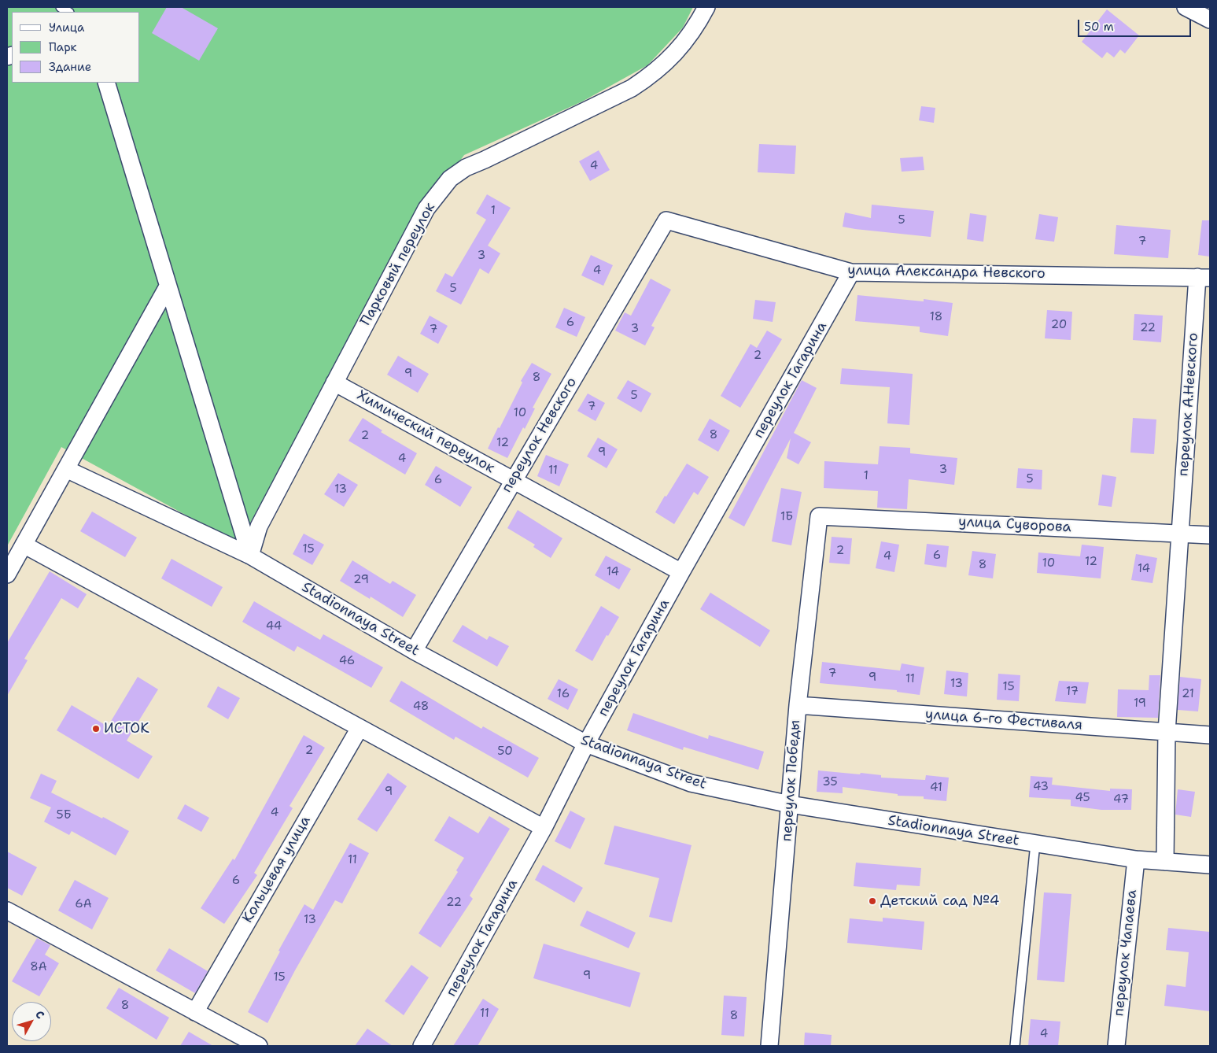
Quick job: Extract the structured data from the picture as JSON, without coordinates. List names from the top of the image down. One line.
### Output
{"streets":{"street":["Парковый переулок","улица Александра Невского","переулок Гагарина","переулок А.Невского","Химический переулок","переулок Невского","улица Суворова","Stadionnaya Street","улица 6-го Фестиваля","переулок Победы","Кольцевая улица","переулок Чапаева"]},"crossings":[["Парковый переулок","Химический переулок"],["Парковый переулок","Stadionnaya Street"],["улица Александра Невского","переулок Гагарина"],["улица Александра Невского","переулок А.Невского"],["улица Александра Невского","переулок Невского"],["переулок Гагарина","Химический переулок"],["переулок Гагарина","Stadionnaya Street"],["переулок А.Невского","улица Суворова"],["переулок А.Невского","Stadionnaya Street"],["переулок А.Невского","улица 6-го Фестиваля"],["Химический переулок","переулок Невского"],["переулок Невского","Stadionnaya Street"],["улица Суворова","переулок Победы"],["Stadionnaya Street","переулок Победы"],["Stadionnaya Street","переулок Чапаева"],["улица 6-го Фестиваля","переулок Победы"]],"places":["ИСТОК","Детский сад №4"],"house_numbers":["4","1","5","7","3","4","5","18","6","20","22","3","7","2","9","8","5","7","10","8","2","12","9","4","3","11","1","5","6","13","1Б","15","2","6","4","12","10","8","14","14","29","44","46","7","9","11","13","15","17","16","21","19","48","2","50","35","43","41","9","45","47","4","5Б","11","6","22","6А","13","8А","9","15","8","11","8","4"],"legend":["Улица","Парк","Здание"],"scale_bar":"50 m","north":"top right"}
